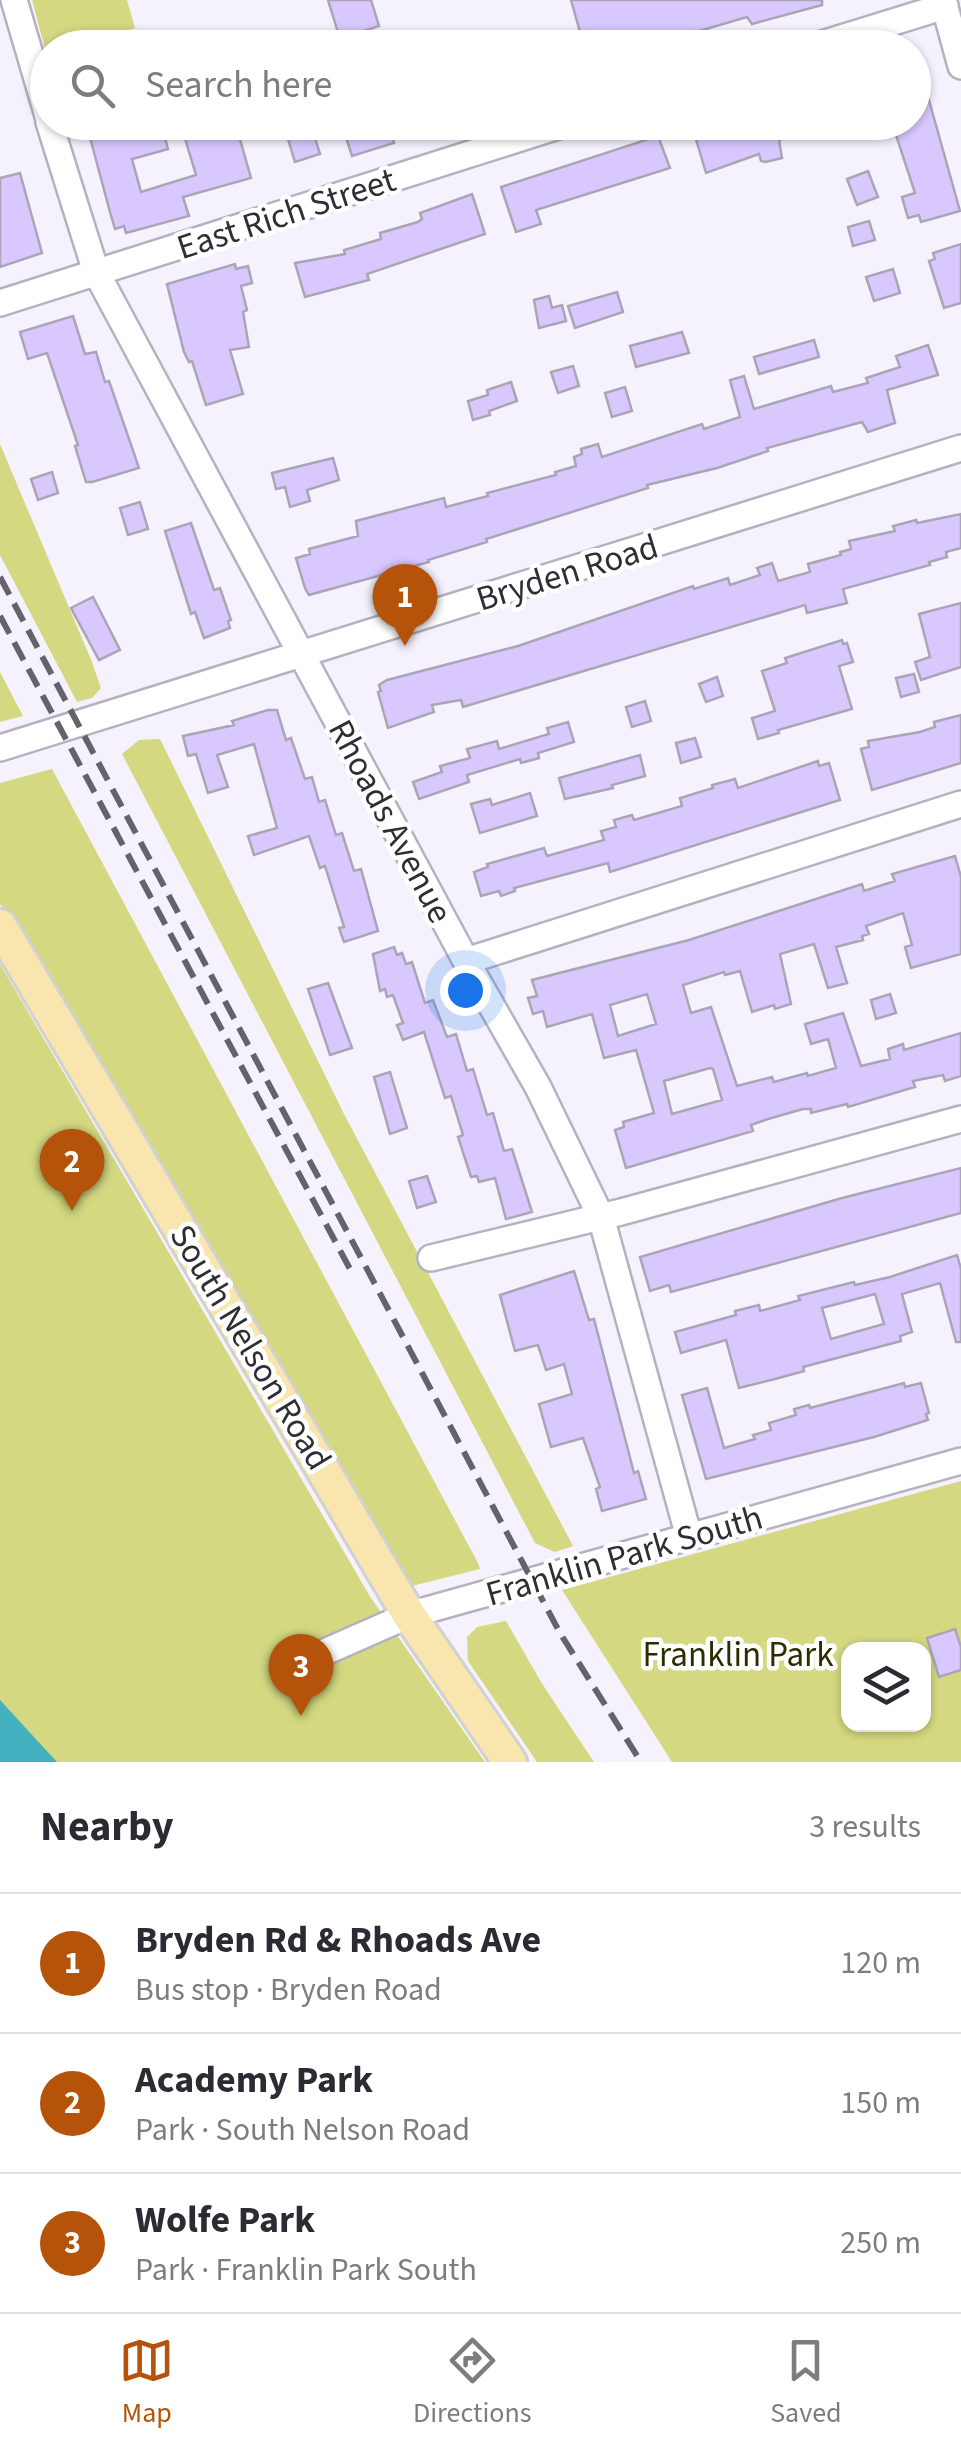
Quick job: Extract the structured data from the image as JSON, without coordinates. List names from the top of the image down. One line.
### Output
{"streets":{"main road":["South Nelson Road"],"street":["East Rich Street","Bryden Road","Rhoads Avenue","Franklin Park South"]},"crossings":[["East Rich Street","Rhoads Avenue"],["Bryden Road","Rhoads Avenue"],["Rhoads Avenue","Franklin Park South"],["South Nelson Road","Franklin Park South"]],"parks":["Franklin Park"],"page":{"search":"Search here","pins":["1","2","3"],"heading":["Nearby","3 results"],"list":[{"mark":"1","name":"Bryden Rd & Rhoads Ave","note":"Bus stop · Bryden Road","value":"120 m"},{"mark":"2","name":"Academy Park","note":"Park · South Nelson Road","value":"150 m"},{"mark":"3","name":"Wolfe Park","note":"Park · Franklin Park South","value":"250 m"}],"nav":["Map","Directions","Saved"]}}
